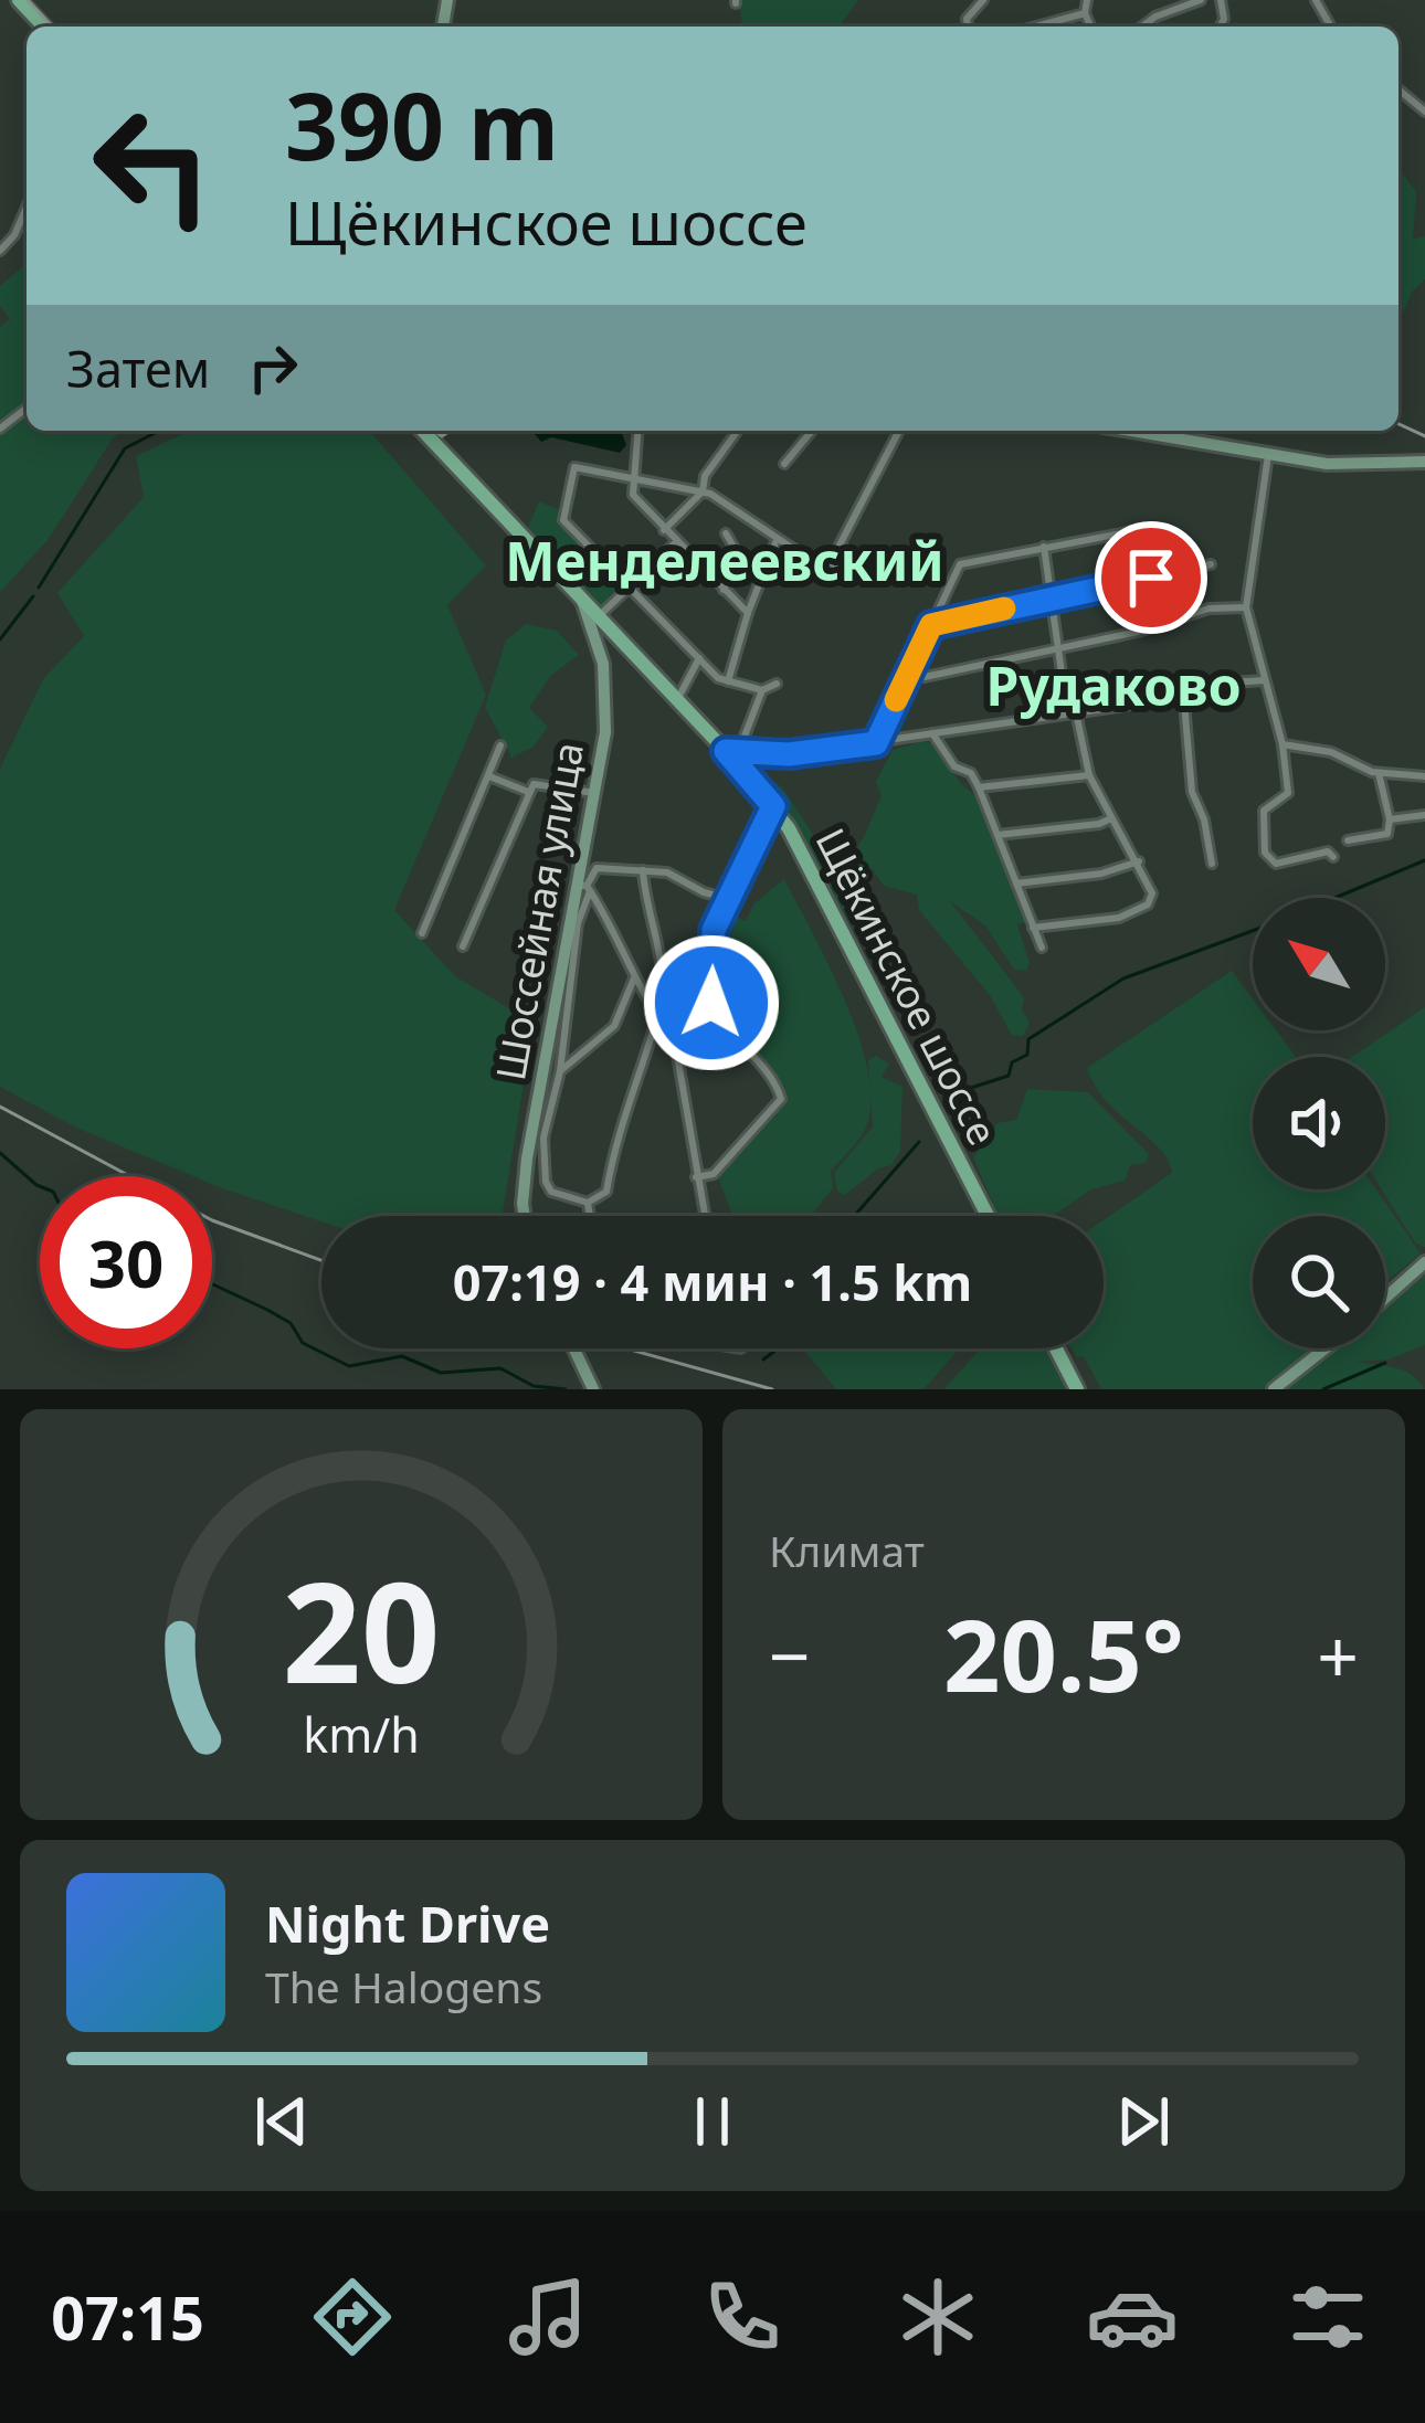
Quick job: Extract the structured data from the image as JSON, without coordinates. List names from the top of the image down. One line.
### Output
{"streets":{"main road":["Шоссейная улица","Щёкинское шоссе"]},"crossings":[["Шоссейная улица","Щёкинское шоссе"]],"districts":["Менделеевский","Рудаково"],"north":"top left","page":{"turn":["390 m","Щёкинское шоссе"],"then":"Затем","limit":"30","trip":"07:19 · 4 мин · 1.5 km","tile":"Климат","heat":["−","20.5°","+"],"song":["Night Drive","The Halogens"],"tabs":"07:15","gauge":["20","km/h"]}}
